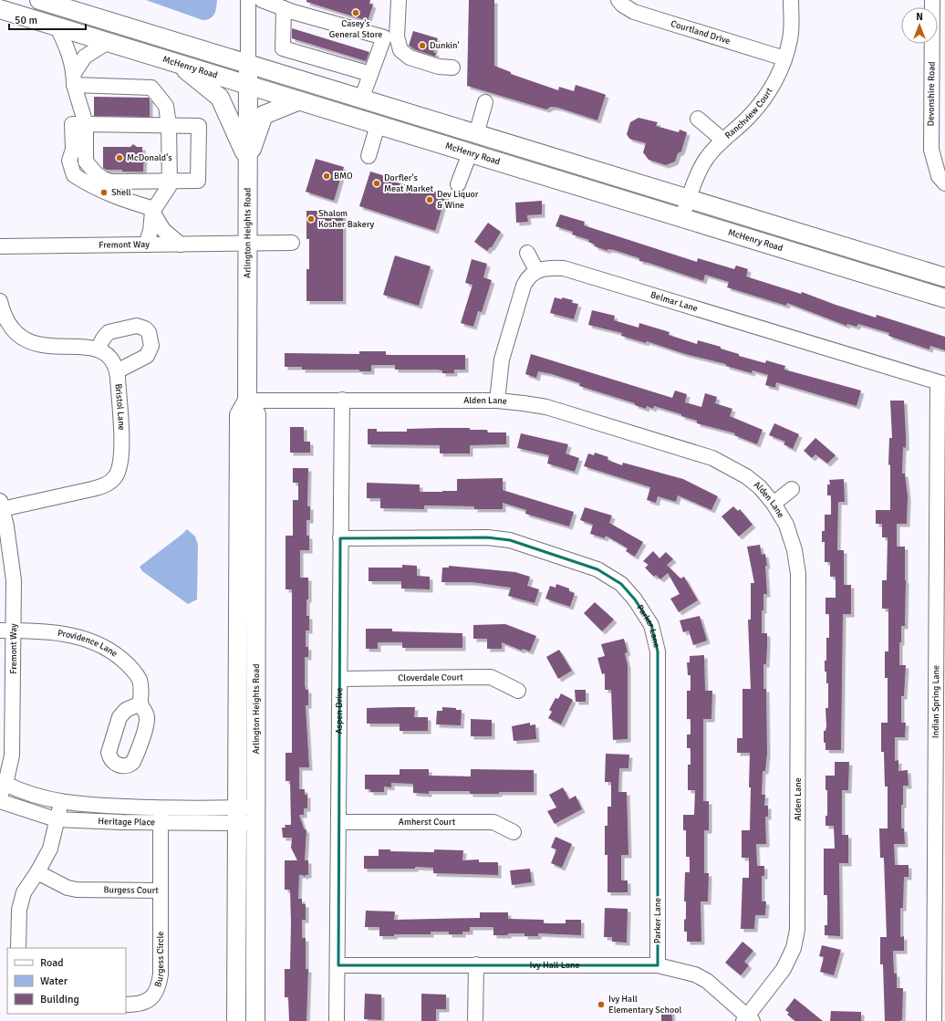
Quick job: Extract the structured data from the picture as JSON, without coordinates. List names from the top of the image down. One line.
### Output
{"streets":{"main road":["McHenry Road","Arlington Heights Road"],"street":["Courtland Drive","Devonshire Road","Ranchview Court","Fremont Way","Belmar Lane","Alden Lane","Bristol Lane","Parker Lane","Providence Lane","Cloverdale Court","Indian Spring Lane","Aspen Drive","Heritage Place","Amherst Court","Burgess Court","Burgess Circle","Ivy Hall Lane"]},"crossings":[["Courtland Drive","Ranchview Court"],["McHenry Road","Ranchview Court"],["McHenry Road","Arlington Heights Road"],["Arlington Heights Road","Fremont Way"],["Arlington Heights Road","Alden Lane"],["Arlington Heights Road","Heritage Place"],["Fremont Way","Bristol Lane"],["Fremont Way","Providence Lane"],["Fremont Way","Heritage Place"],["Belmar Lane","Indian Spring Lane"],["Alden Lane","Aspen Drive"],["Alden Lane","Ivy Hall Lane"],["Parker Lane","Aspen Drive"],["Parker Lane","Ivy Hall Lane"],["Cloverdale Court","Aspen Drive"],["Aspen Drive","Amherst Court"],["Aspen Drive","Ivy Hall Lane"],["Heritage Place","Burgess Court"],["Burgess Court","Burgess Circle"]],"places":["Casey's General Store","Dunkin'","McDonald's","BMO","Dorfler's Meat Market","Shell","Dev Liquor & Wine","Shalom Kosher Bakery","Ivy Hall Elementary School"],"legend":["Road","Water","Building"],"scale_bar":"50 m","north":"top"}
